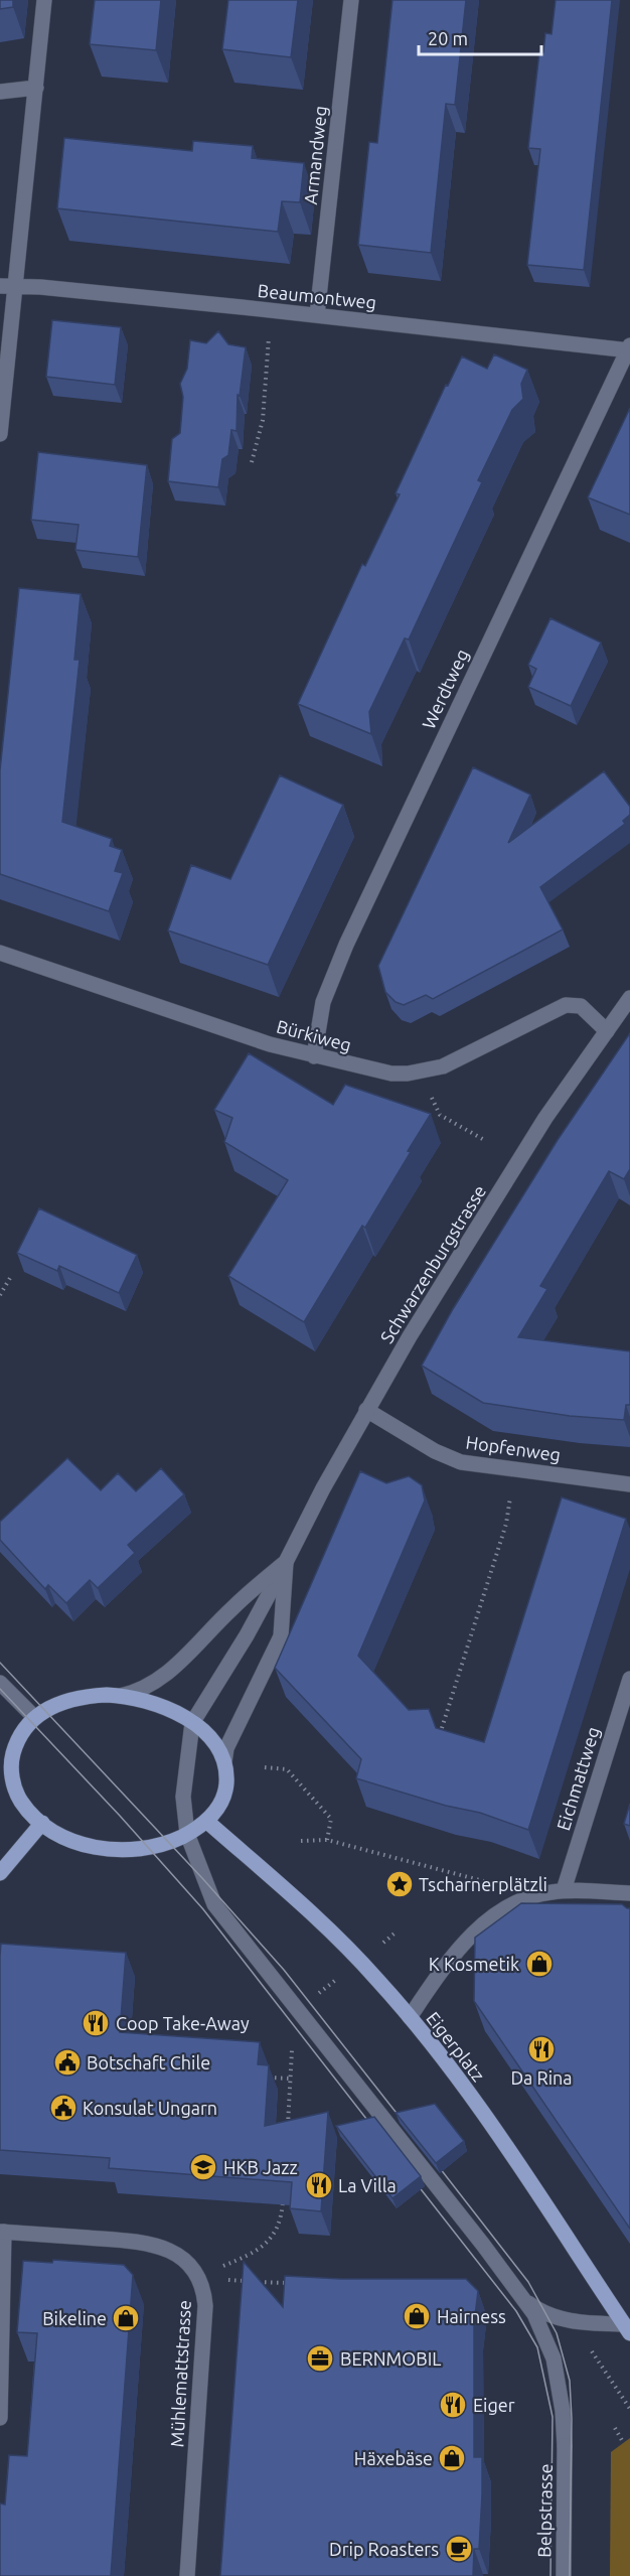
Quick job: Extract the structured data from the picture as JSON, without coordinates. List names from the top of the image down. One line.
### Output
{"streets":{"main road":["Eigerplatz"],"street":["Armandweg","Beaumontweg","Werdtweg","Bürkiweg","Schwarzenburgstrasse","Hopfenweg","Eichmattweg","Mühlemattstrasse","Belpstrasse"]},"crossings":[["Armandweg","Beaumontweg"],["Beaumontweg","Werdtweg"],["Werdtweg","Bürkiweg"],["Bürkiweg","Schwarzenburgstrasse"],["Schwarzenburgstrasse","Hopfenweg"]],"places":{"place":["Tscharnerplätzli"],"shop":["K Kosmetik","Hairness","Bikeline","Häxebäse"],"restaurant":["Coop Take-Away","Da Rina","La Villa","Eiger"],"public building":["Botschaft Chile","Konsulat Ungarn"],"school or university":["HKB Jazz"],"office":["BERNMOBIL"],"cafe":["Drip Roasters"]},"scale_bar":"20 m"}
